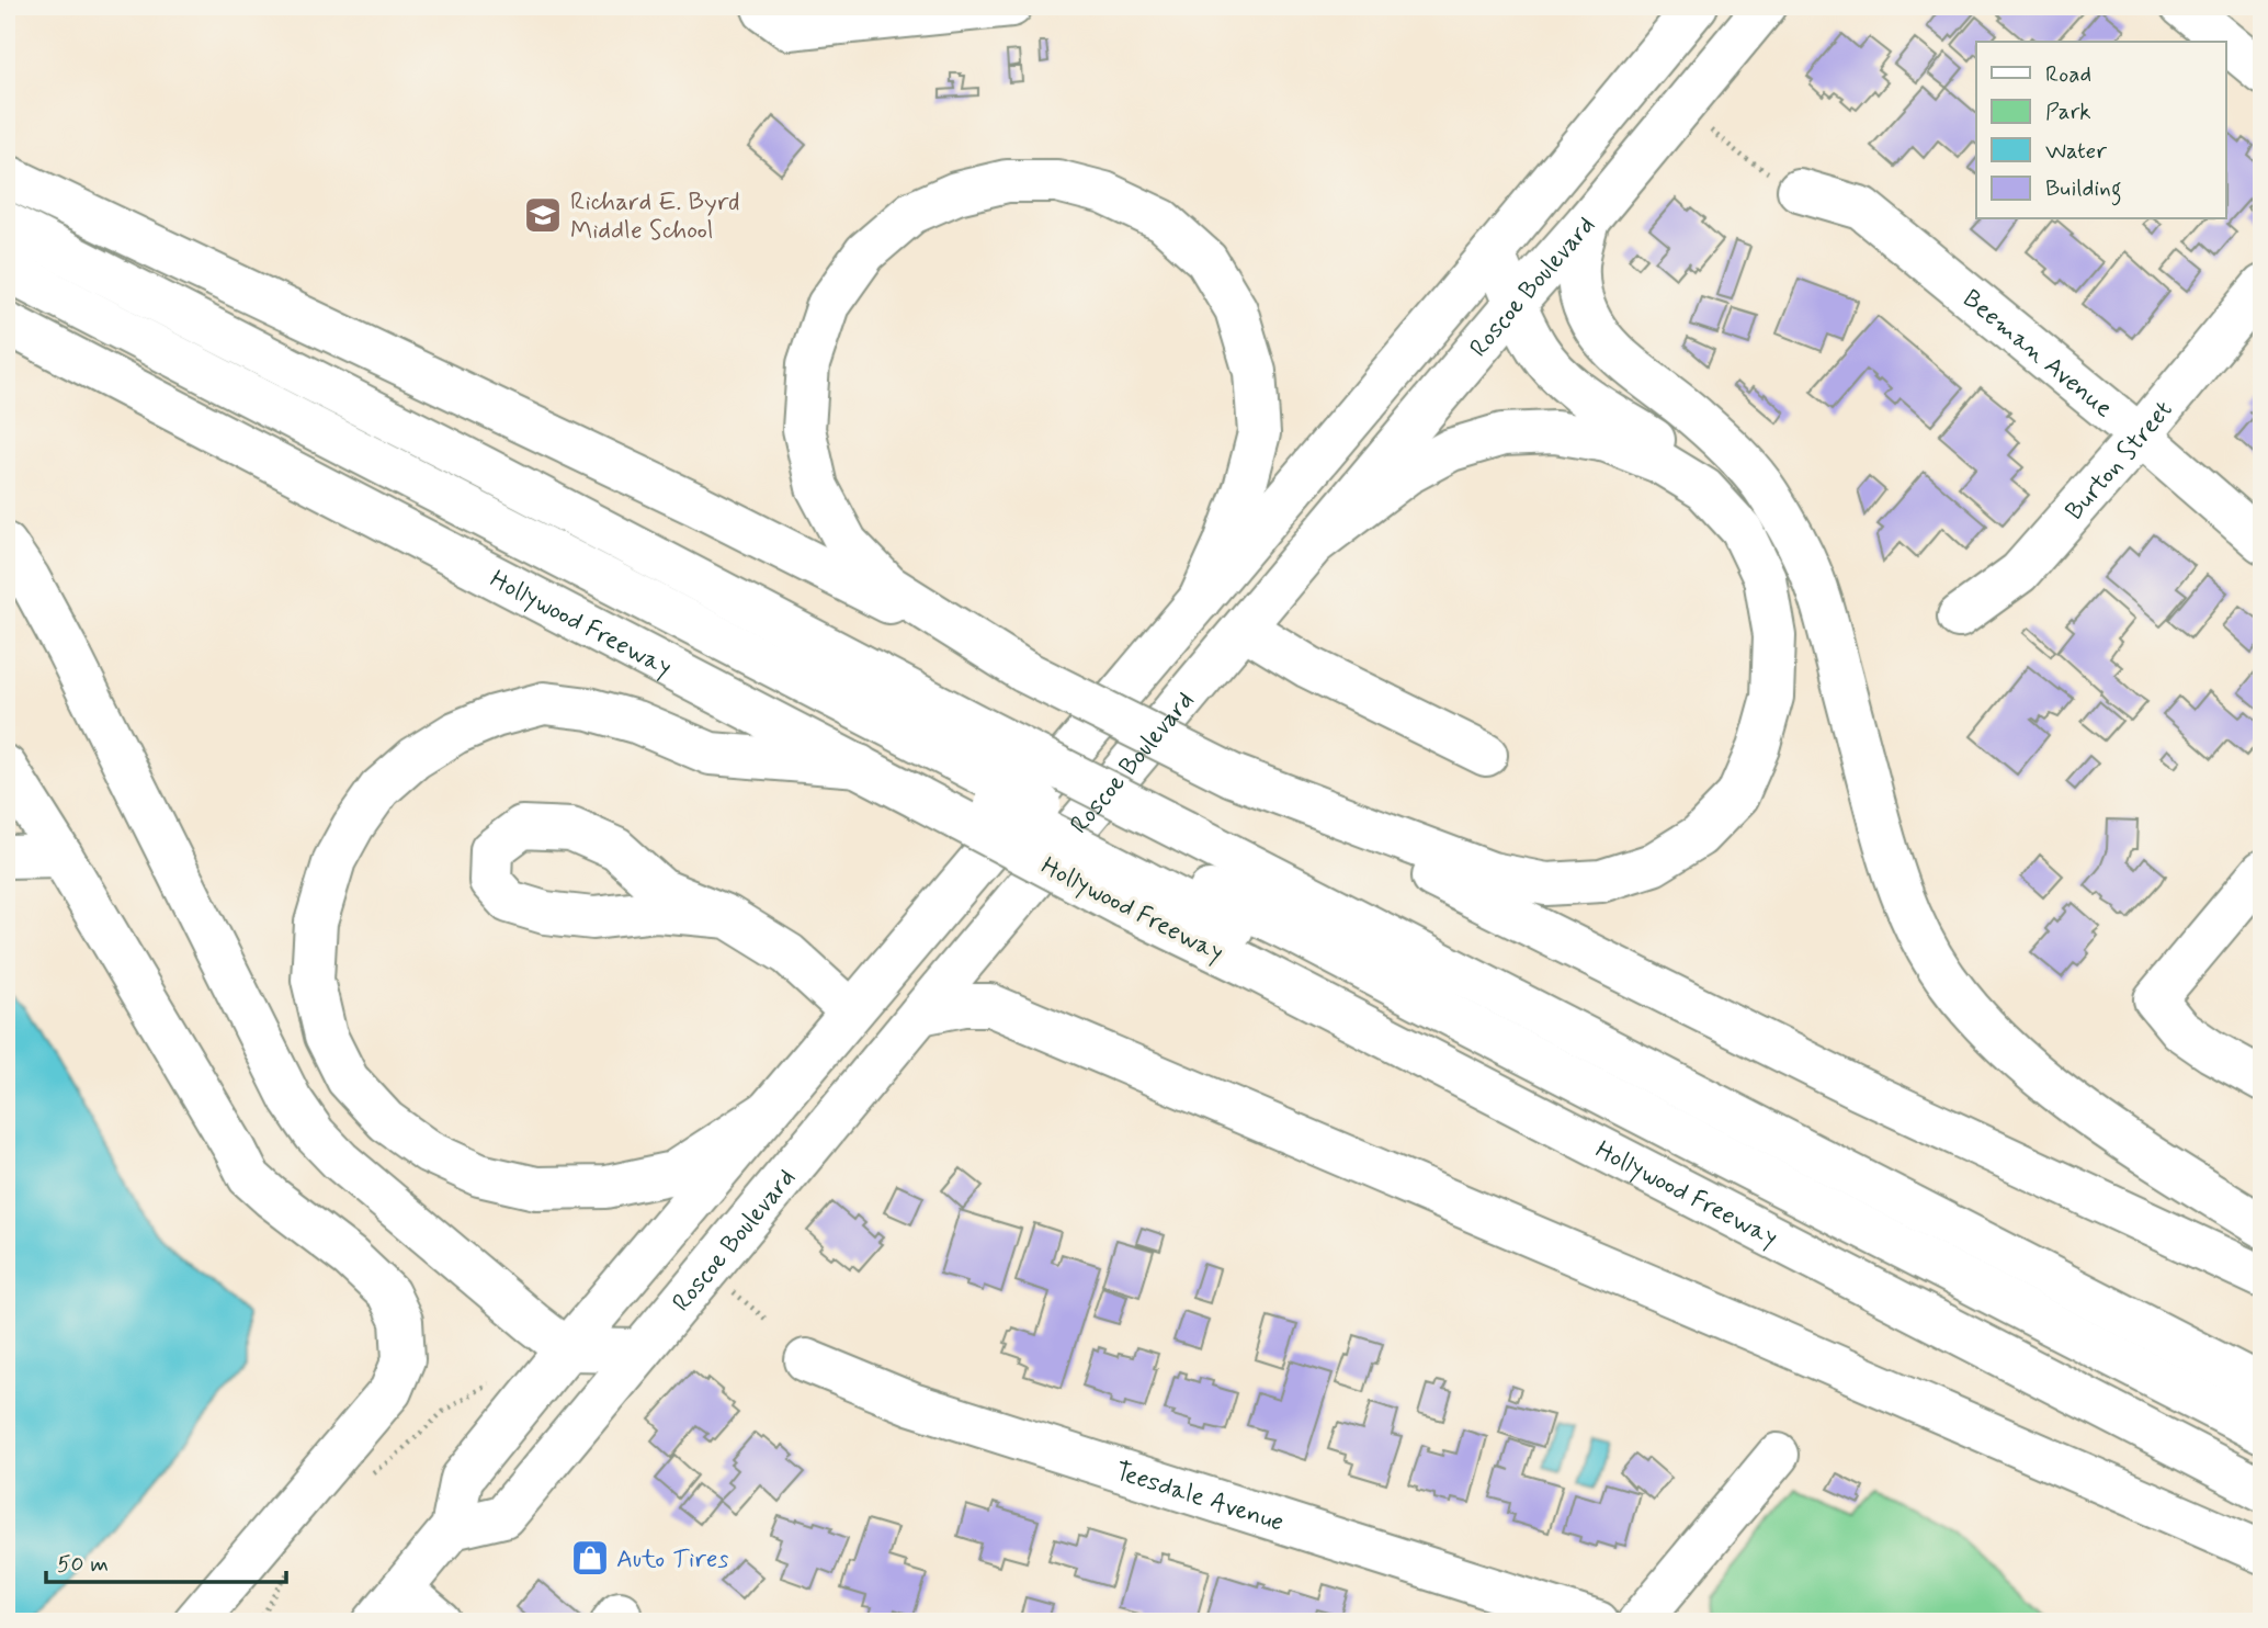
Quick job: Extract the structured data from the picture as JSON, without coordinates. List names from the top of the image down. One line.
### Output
{"streets":{"main road":["Roscoe Boulevard","Beeman Avenue","Burton Street","Hollywood Freeway","Teesdale Avenue"]},"crossings":[["Beeman Avenue","Burton Street"]],"places":{"school or university":["Richard E. Byrd Middle School"],"shop":["Auto Tires"]},"legend":["Road","Park","Water","Building"],"scale_bar":"50 m"}
